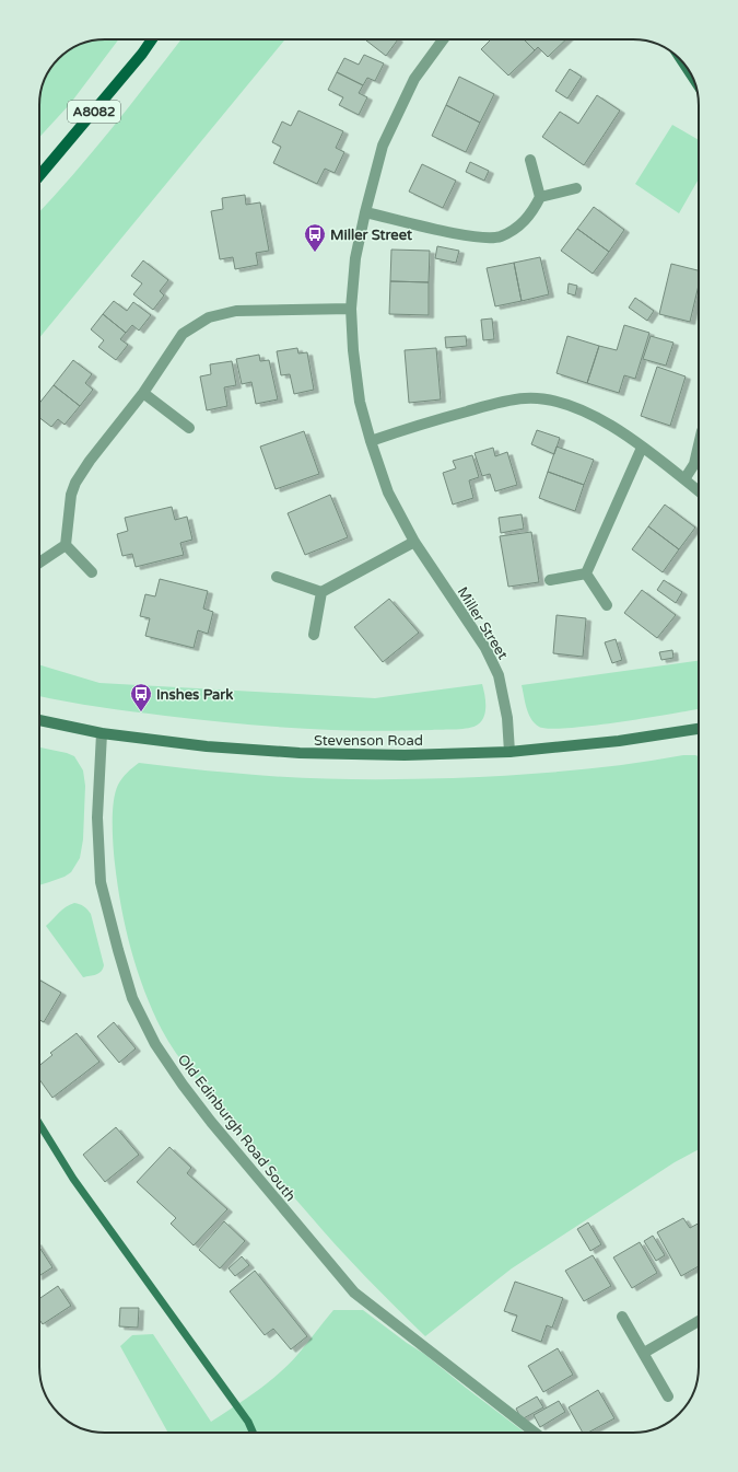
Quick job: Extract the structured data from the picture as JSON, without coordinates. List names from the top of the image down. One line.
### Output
{"streets":{"main road":["A8082"],"street":["Miller Street","Stevenson Road","Old Edinburgh Road South"]},"crossings":[["Miller Street","Stevenson Road"],["Stevenson Road","Old Edinburgh Road South"]],"places":{"bus stop":["Miller Street","Inshes Park"]}}
